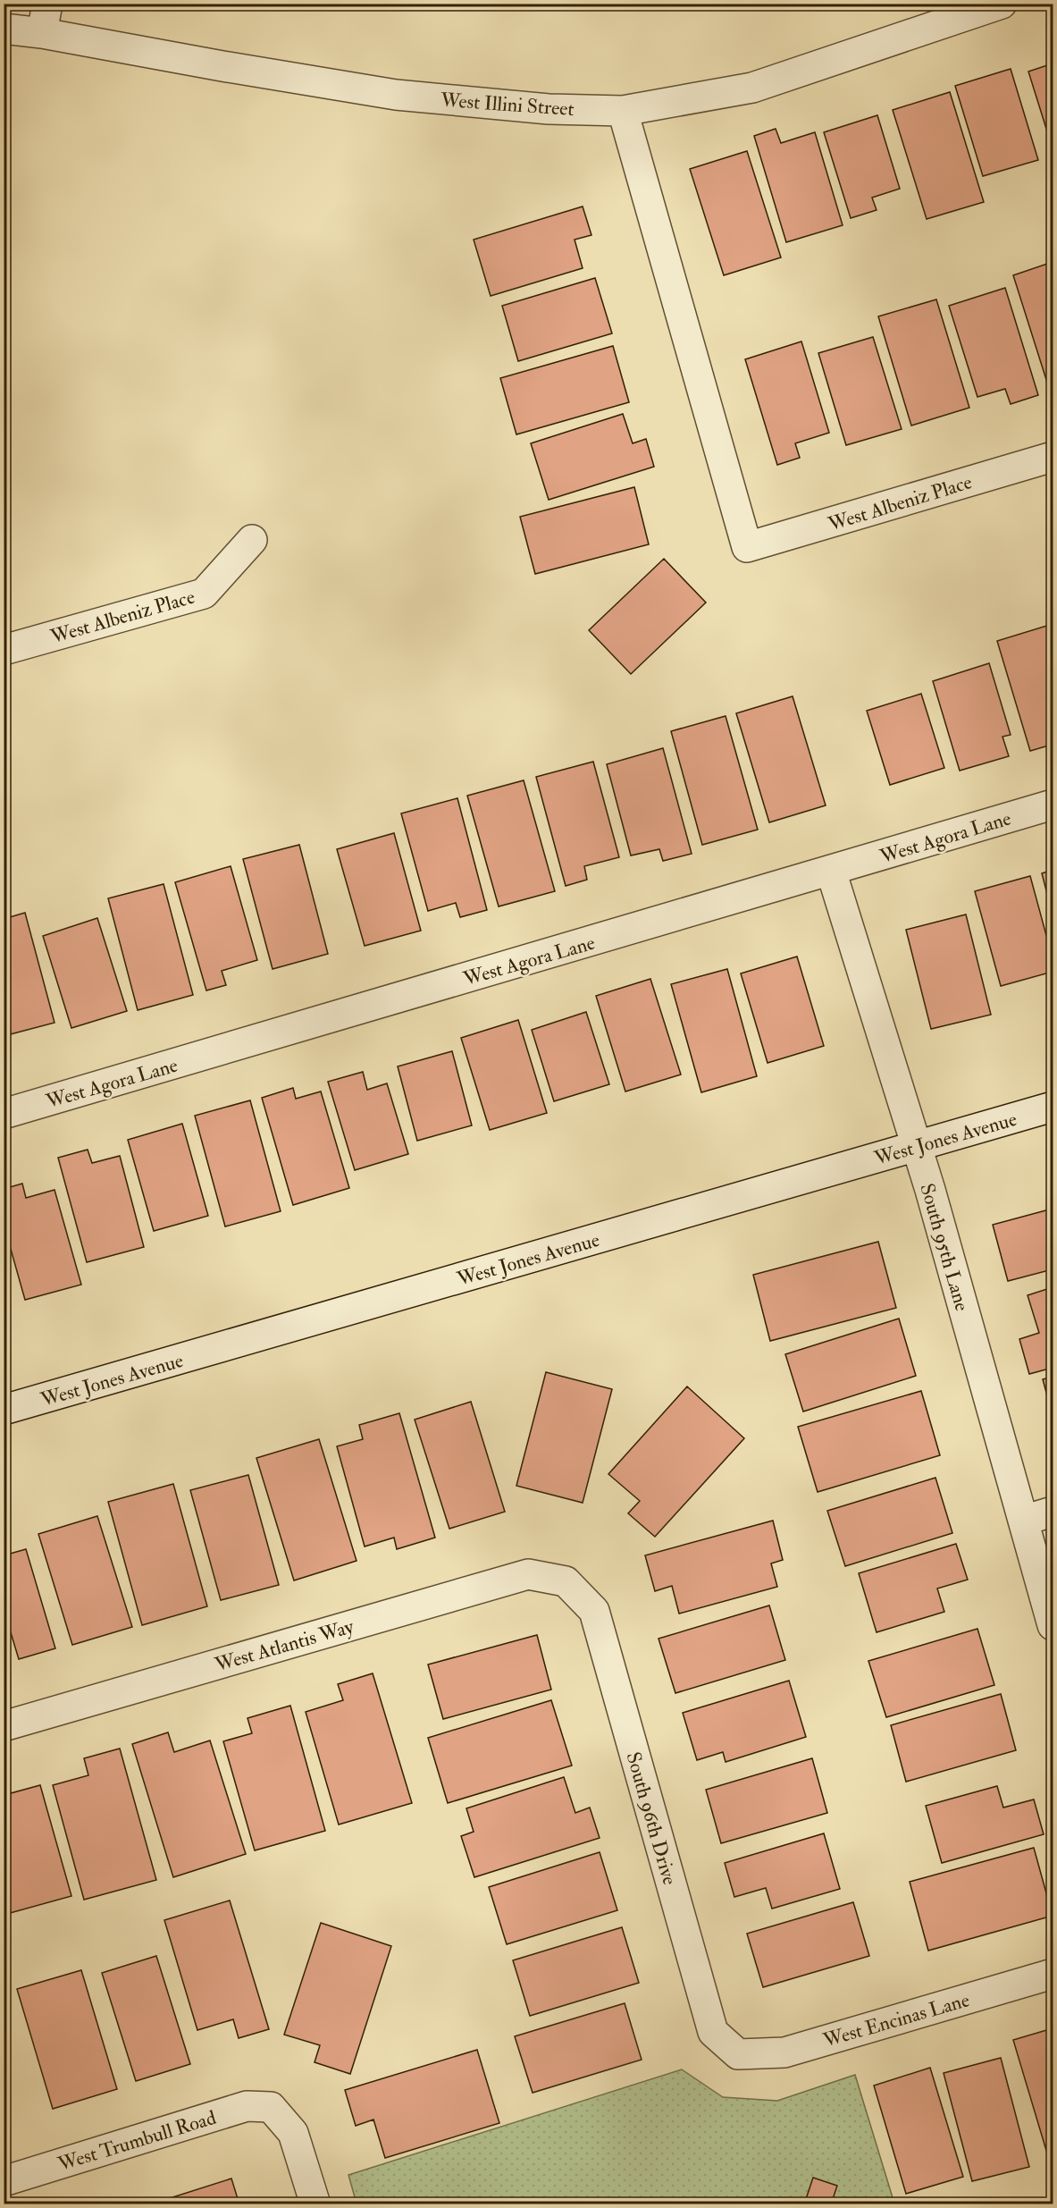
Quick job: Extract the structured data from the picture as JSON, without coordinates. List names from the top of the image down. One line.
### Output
{"streets":{"street":["West Illini Street","West Albeniz Place","West Agora Lane","West Jones Avenue","South 95th Lane","West Atlantis Way","South 96th Drive","West Encinas Lane","West Trumbull Road"]},"crossings":[["West Illini Street","West Albeniz Place"],["West Agora Lane","South 95th Lane"],["West Jones Avenue","South 95th Lane"],["West Atlantis Way","South 96th Drive"],["South 96th Drive","West Encinas Lane"]]}
